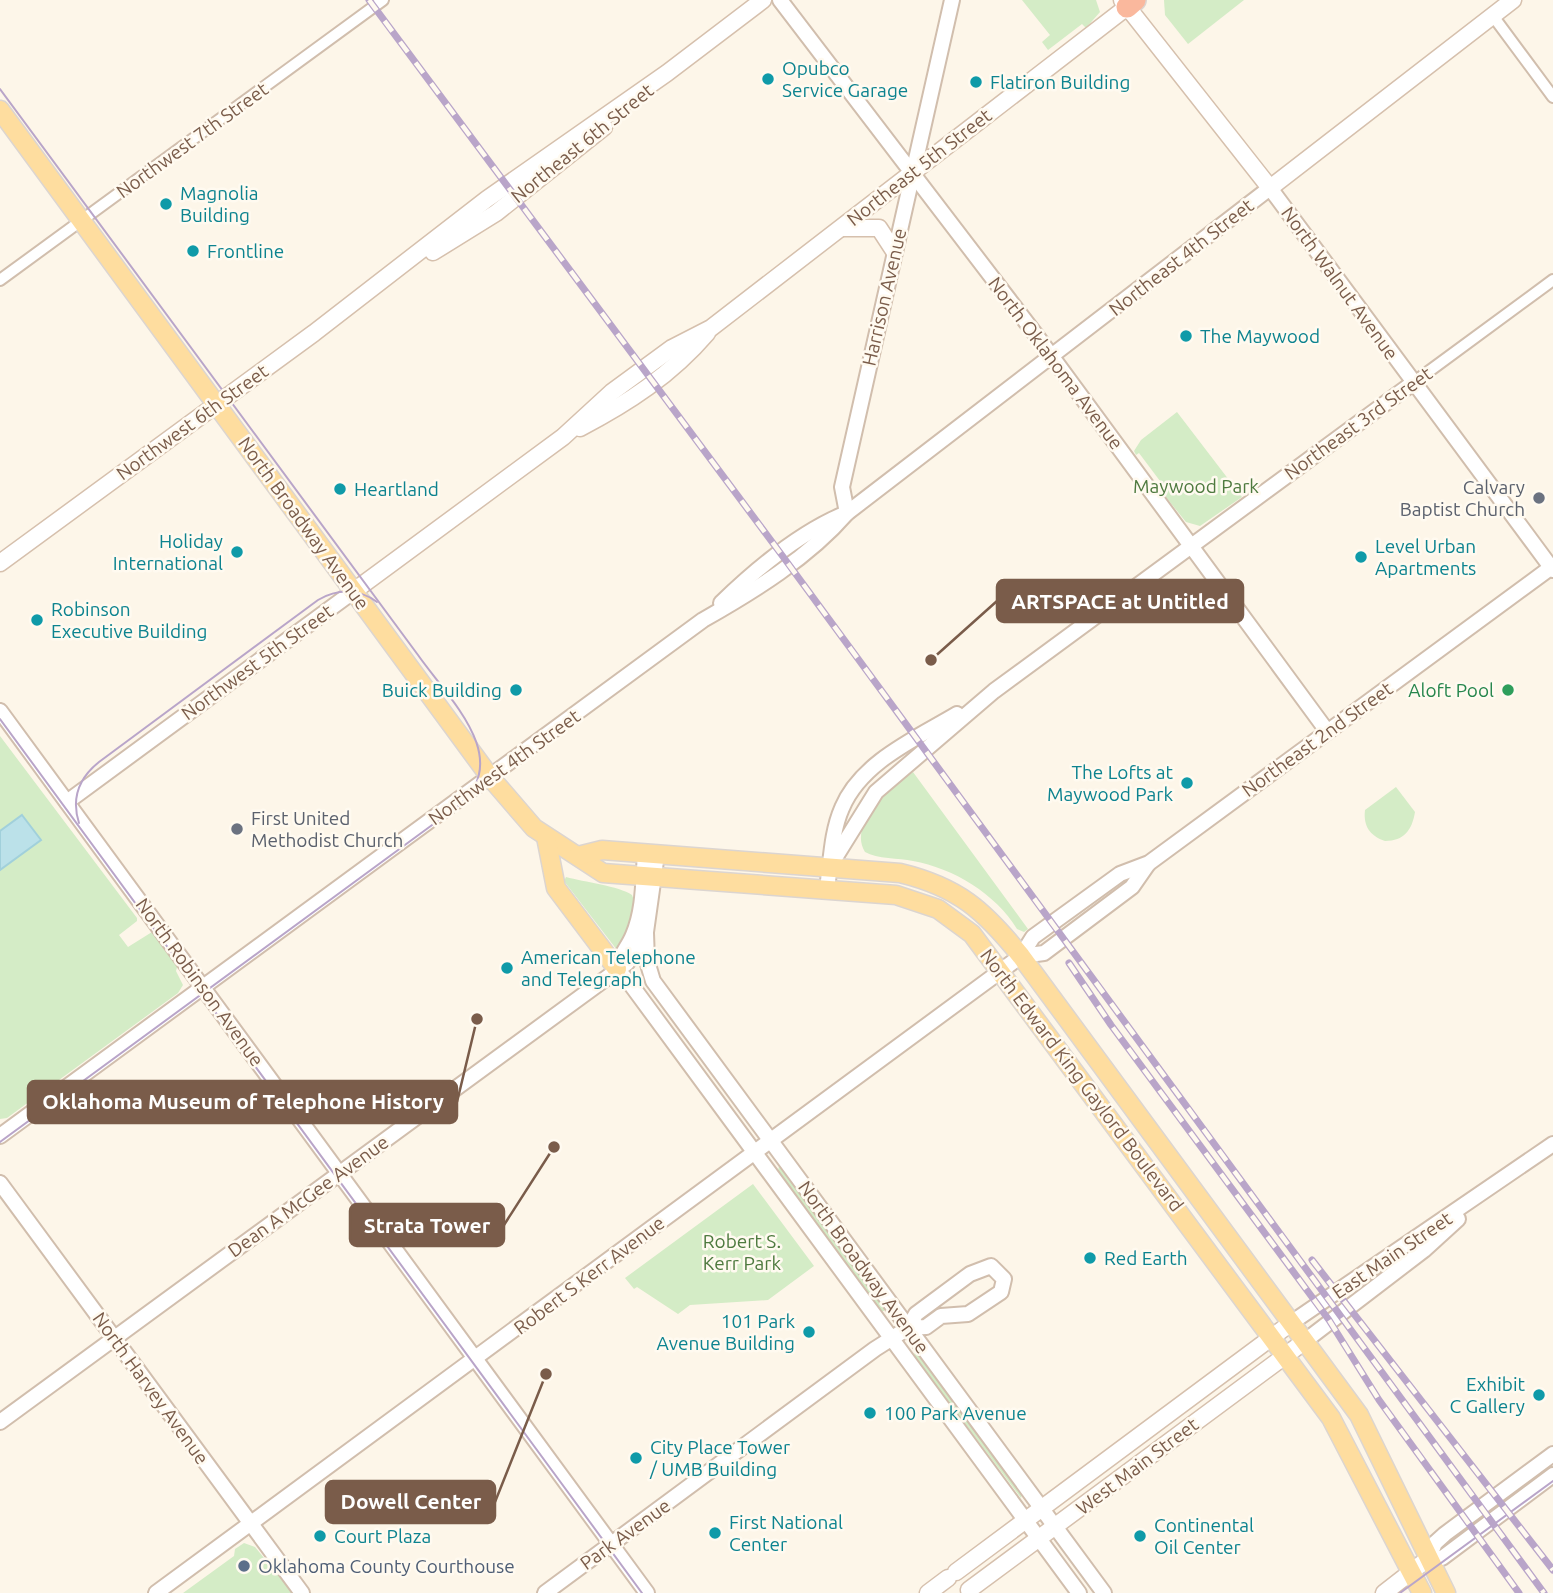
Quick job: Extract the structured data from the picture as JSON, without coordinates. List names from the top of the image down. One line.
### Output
{"streets":{"main road":["Northeast 6th Street","Northeast 5th Street","Northeast 4th Street","North Walnut Avenue","Northwest 6th Street","North Broadway Avenue","Northwest 5th Street","North Edward King Gaylord Boulevard","West Main Street"],"street":["Northwest 7th Street","Harrison Avenue","North Oklahoma Avenue","Northeast 3rd Street","Northeast 2nd Street","Northwest 4th Street","North Robinson Avenue","Dean A McGee Avenue","East Main Street","Robert S Kerr Avenue","North Harvey Avenue","Park Avenue"]},"crossings":[["Northwest 7th Street","North Broadway Avenue"],["Northeast 6th Street","Northwest 6th Street"],["Northeast 5th Street","North Walnut Avenue"],["Northeast 5th Street","Harrison Avenue"],["Northeast 5th Street","North Oklahoma Avenue"],["Northeast 5th Street","Northwest 5th Street"],["Northeast 4th Street","North Walnut Avenue"],["Northeast 4th Street","Harrison Avenue"],["Northeast 4th Street","North Oklahoma Avenue"],["Northeast 4th Street","Northwest 4th Street"],["North Walnut Avenue","Northeast 3rd Street"],["North Walnut Avenue","Northeast 2nd Street"],["Harrison Avenue","North Oklahoma Avenue"],["Harrison Avenue","Northwest 4th Street"],["North Oklahoma Avenue","Northeast 3rd Street"],["North Oklahoma Avenue","Northeast 2nd Street"],["Northwest 6th Street","North Broadway Avenue"],["Northeast 3rd Street","North Edward King Gaylord Boulevard"],["North Broadway Avenue","Northwest 5th Street"],["North Broadway Avenue","Northwest 4th Street"],["North Broadway Avenue","North Edward King Gaylord Boulevard"],["North Broadway Avenue","Dean A McGee Avenue"],["North Broadway Avenue","Robert S Kerr Avenue"],["North Broadway Avenue","West Main Street"],["North Broadway Avenue","Park Avenue"],["Northwest 5th Street","North Robinson Avenue"],["Northeast 2nd Street","North Edward King Gaylord Boulevard"],["Northeast 2nd Street","Robert S Kerr Avenue"],["Northwest 4th Street","North Robinson Avenue"],["North Robinson Avenue","Dean A McGee Avenue"],["North Robinson Avenue","Robert S Kerr Avenue"],["North Robinson Avenue","Park Avenue"],["North Edward King Gaylord Boulevard","Dean A McGee Avenue"],["North Edward King Gaylord Boulevard","East Main Street"],["North Edward King Gaylord Boulevard","Robert S Kerr Avenue"],["North Edward King Gaylord Boulevard","West Main Street"],["Dean A McGee Avenue","North Harvey Avenue"],["East Main Street","West Main Street"],["Robert S Kerr Avenue","North Harvey Avenue"]],"parks":["Maywood Park","Robert S. Kerr Park"],"places":["Opubco Service Garage","Flatiron Building","Magnolia Building","Frontline","The Maywood","Heartland","Calvary Baptist Church","Holiday International","Level Urban Apartments","Robinson Executive Building","ARTSPACE at Untitled","Buick Building","Aloft Pool","The Lofts at Maywood Park","First United Methodist Church","American Telephone and Telegraph","Oklahoma Museum of Telephone History","Strata Tower","Red Earth","101 Park Avenue Building","Dowell Center","Exhibit C Gallery","100 Park Avenue","City Place Tower / UMB Building","First National Center","Court Plaza","Continental Oil Center","Oklahoma County Courthouse"]}
